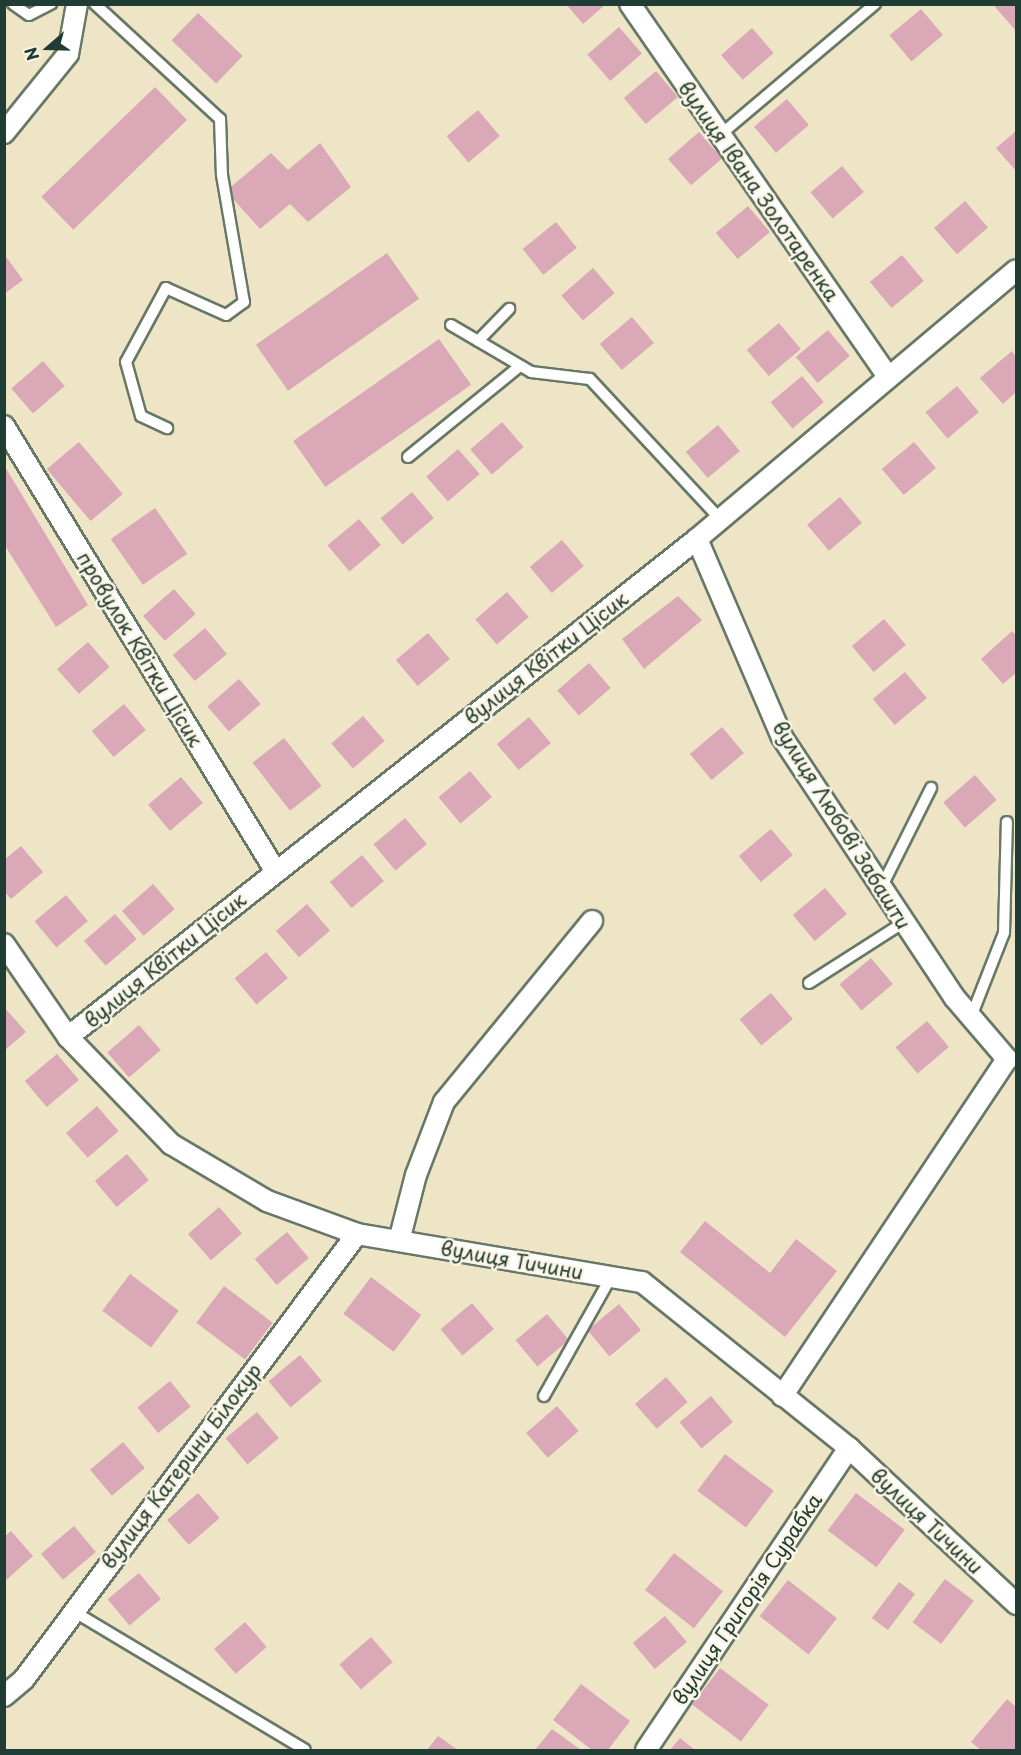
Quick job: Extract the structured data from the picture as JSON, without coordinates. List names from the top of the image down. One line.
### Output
{"streets":{"street":["вулиця Івана Золотаренка","провулок Квітки Цісик","вулиця Квітки Цісик","вулиця Любові Забашти","вулиця Тичини","вулиця Катерини Білокур","вулиця Григорія Сурабка"]},"crossings":[["вулиця Івана Золотаренка","вулиця Квітки Цісик"],["провулок Квітки Цісик","вулиця Квітки Цісик"],["вулиця Квітки Цісик","вулиця Любові Забашти"],["вулиця Квітки Цісик","вулиця Тичини"],["вулиця Любові Забашти","вулиця Тичини"],["вулиця Тичини","вулиця Катерини Білокур"],["вулиця Тичини","вулиця Григорія Сурабка"]],"north":"left"}
